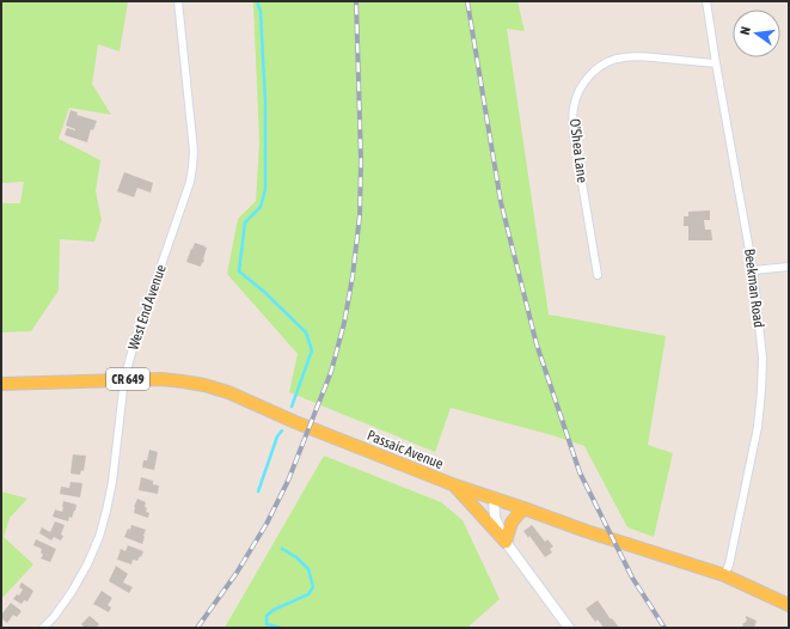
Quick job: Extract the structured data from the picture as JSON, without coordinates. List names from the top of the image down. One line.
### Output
{"streets":{"main road":["CR 649","Passaic Avenue"],"street":["O'Shea Lane","Beekman Road","West End Avenue"]},"crossings":[["O'Shea Lane","Beekman Road"],["Beekman Road","Passaic Avenue"],["West End Avenue","Passaic Avenue"]],"north":"left"}
